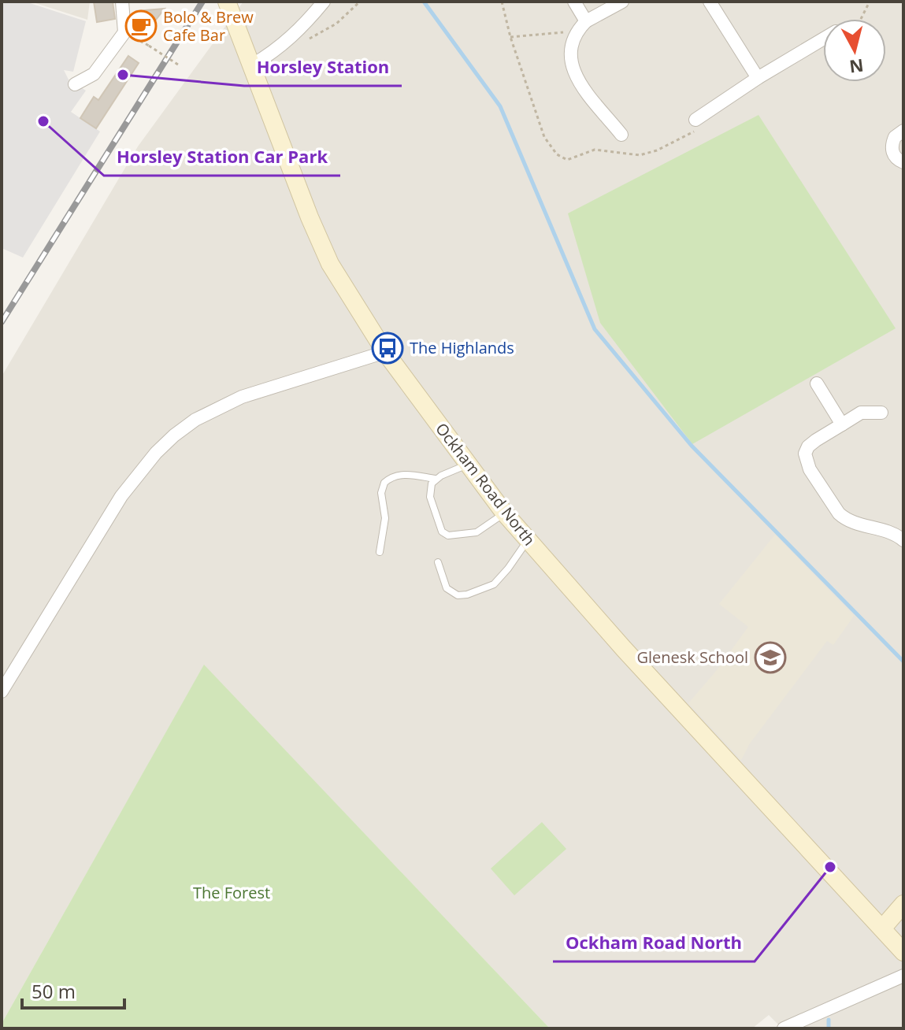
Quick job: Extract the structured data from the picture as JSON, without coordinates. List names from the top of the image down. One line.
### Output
{"streets":{"main road":["Ockham Road North"]},"parks":["The Forest"],"places":{"cafe":["Bolo & Brew Cafe Bar"],"other":["Horsley Station","Horsley Station Car Park","Ockham Road North"],"bus stop":["The Highlands"],"school or university":["Glenesk School"]},"scale_bar":"50 m","north":"bottom"}
